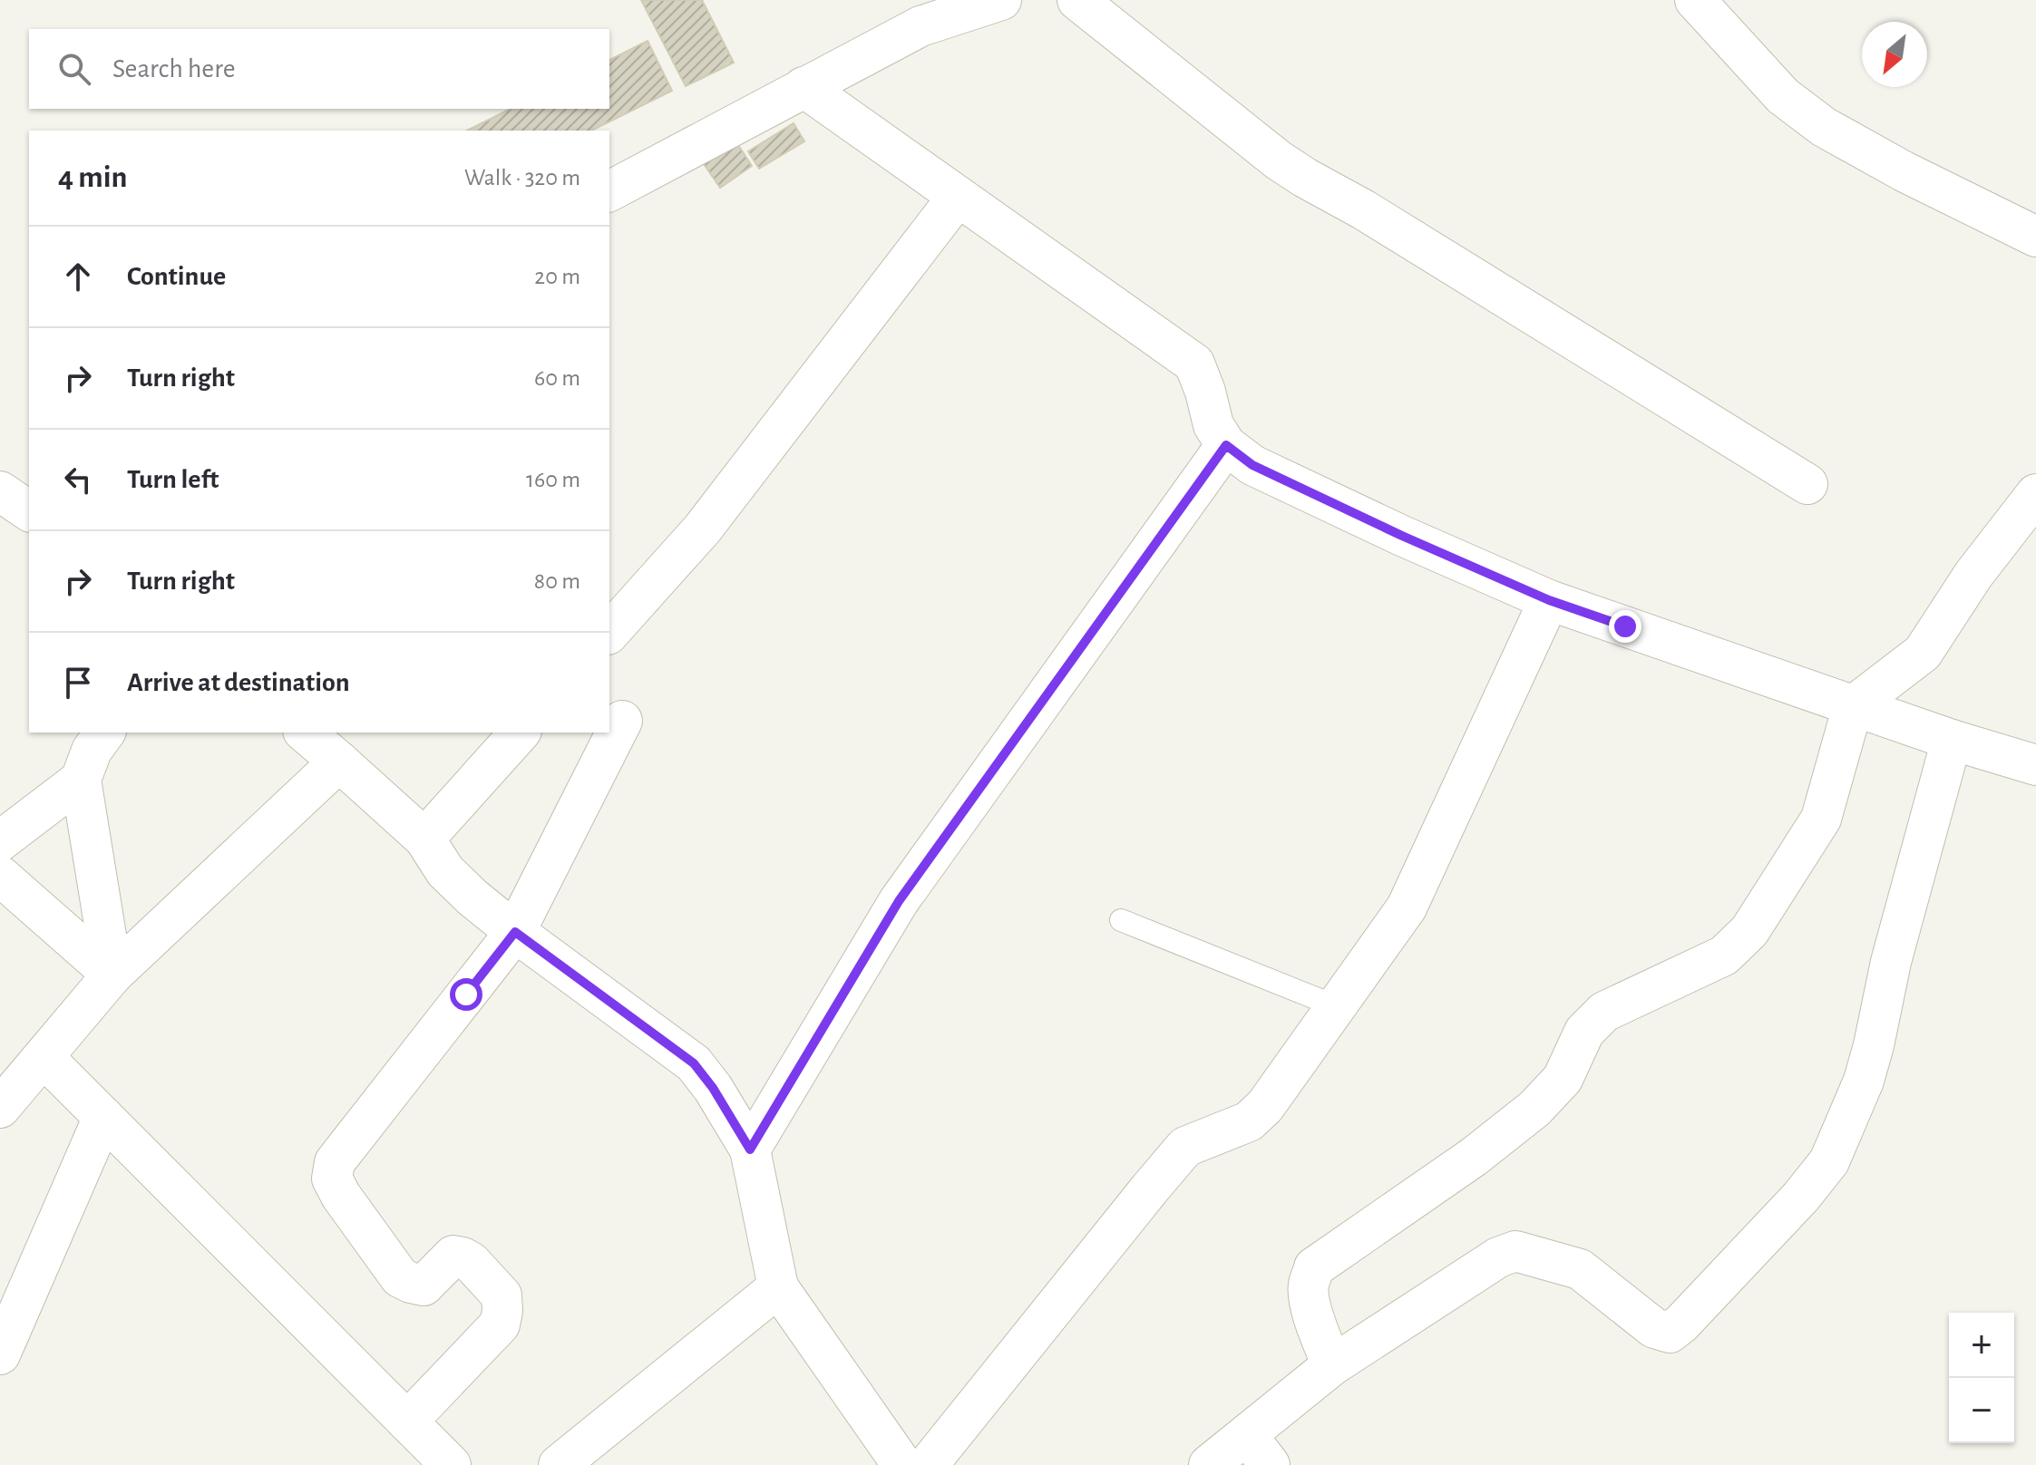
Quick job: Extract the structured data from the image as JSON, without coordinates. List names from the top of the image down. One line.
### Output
{"north":"bottom left","page":{"search":"Search here","heading":["4 min","Walk · 320 m"],"list":[["Continue","20 m"],["Turn right","60 m"],["Turn left","160 m"],["Turn right","80 m"],"Arrive at destination"],"map_buttons":["+","−"]}}
